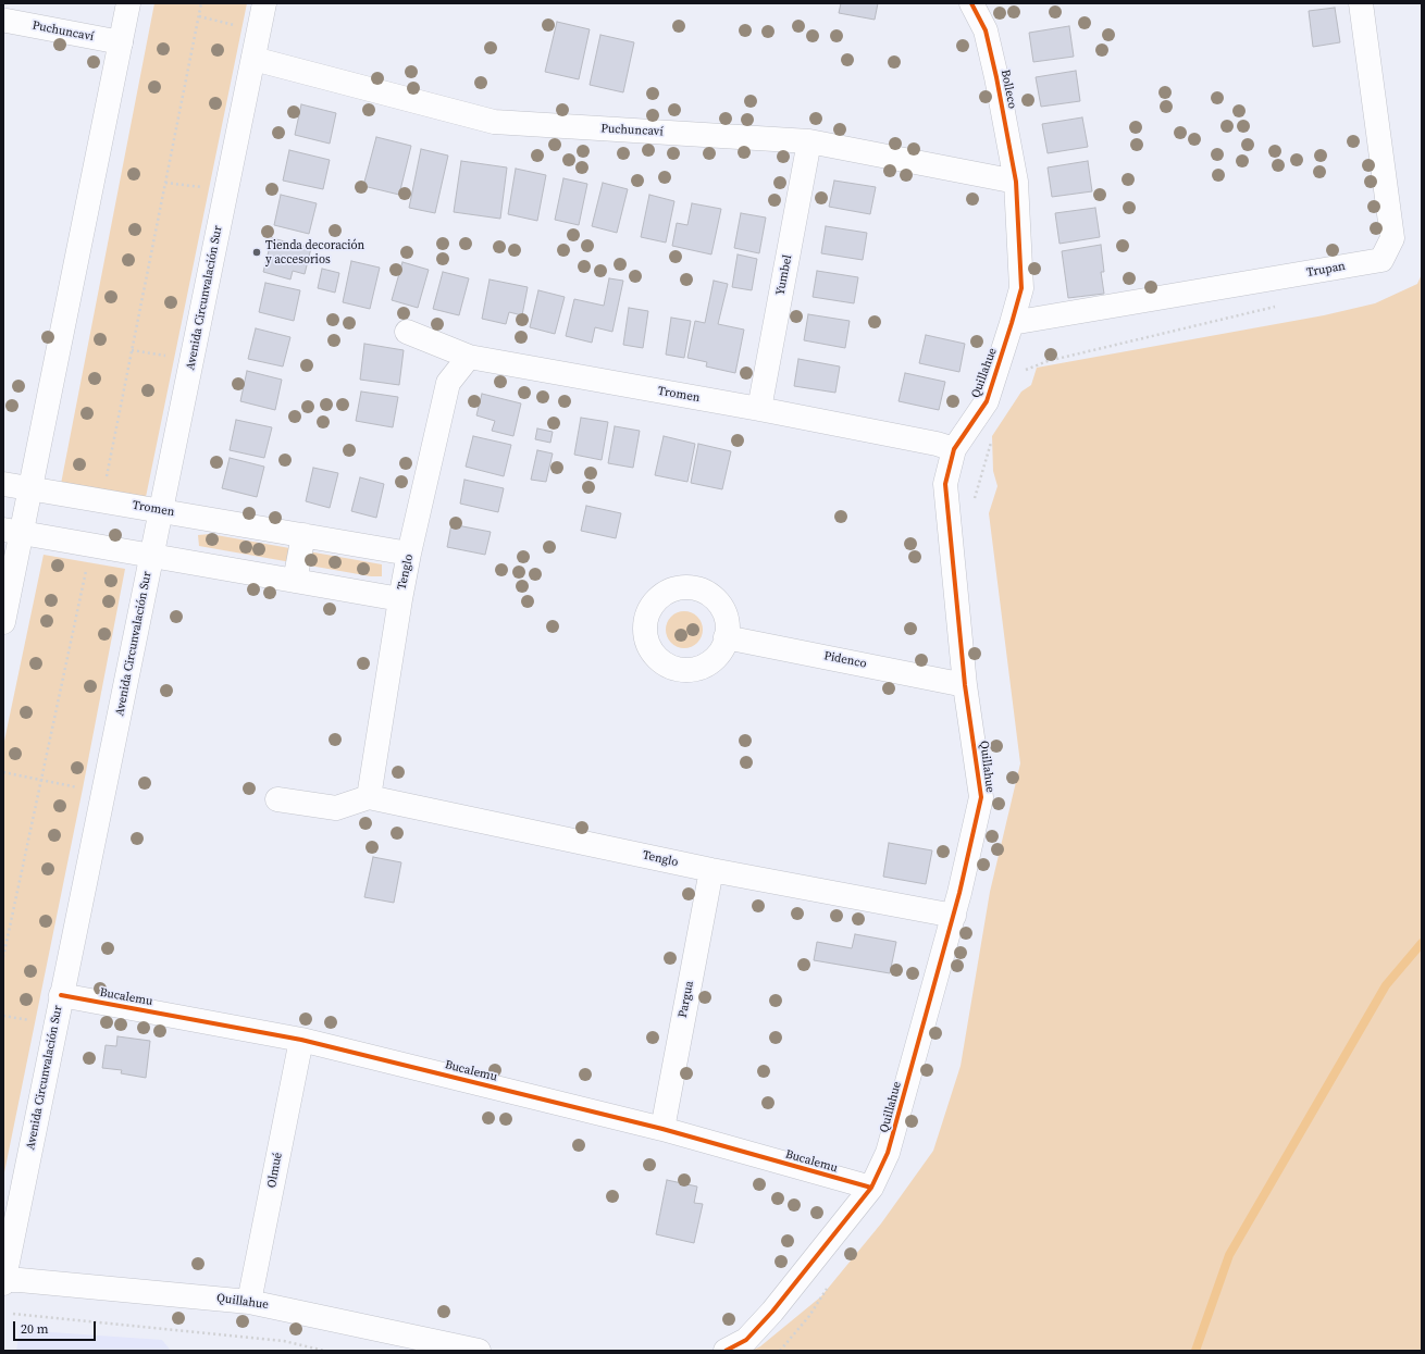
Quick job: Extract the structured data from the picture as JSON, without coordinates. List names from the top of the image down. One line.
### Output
{"streets":{"street":["Puchuncaví","Bolleco","Trupan","Yumbel","Avenida Circunvalación Sur","Quillahue","Tromen","Tenglo","Pidenco","Bucalemu","Pargua","Olmué"]},"crossings":[["Puchuncaví","Bolleco"],["Puchuncaví","Yumbel"],["Puchuncaví","Avenida Circunvalación Sur"],["Puchuncaví","Quillahue"],["Bolleco","Quillahue"],["Trupan","Quillahue"],["Yumbel","Tromen"],["Avenida Circunvalación Sur","Quillahue"],["Avenida Circunvalación Sur","Tromen"],["Avenida Circunvalación Sur","Bucalemu"],["Quillahue","Tromen"],["Quillahue","Tenglo"],["Quillahue","Pidenco"],["Quillahue","Bucalemu"],["Quillahue","Olmué"],["Tromen","Tenglo"],["Tenglo","Pargua"],["Bucalemu","Pargua"],["Bucalemu","Olmué"]],"places":["Tienda decoración y accesorios"],"scale_bar":"20 m"}
